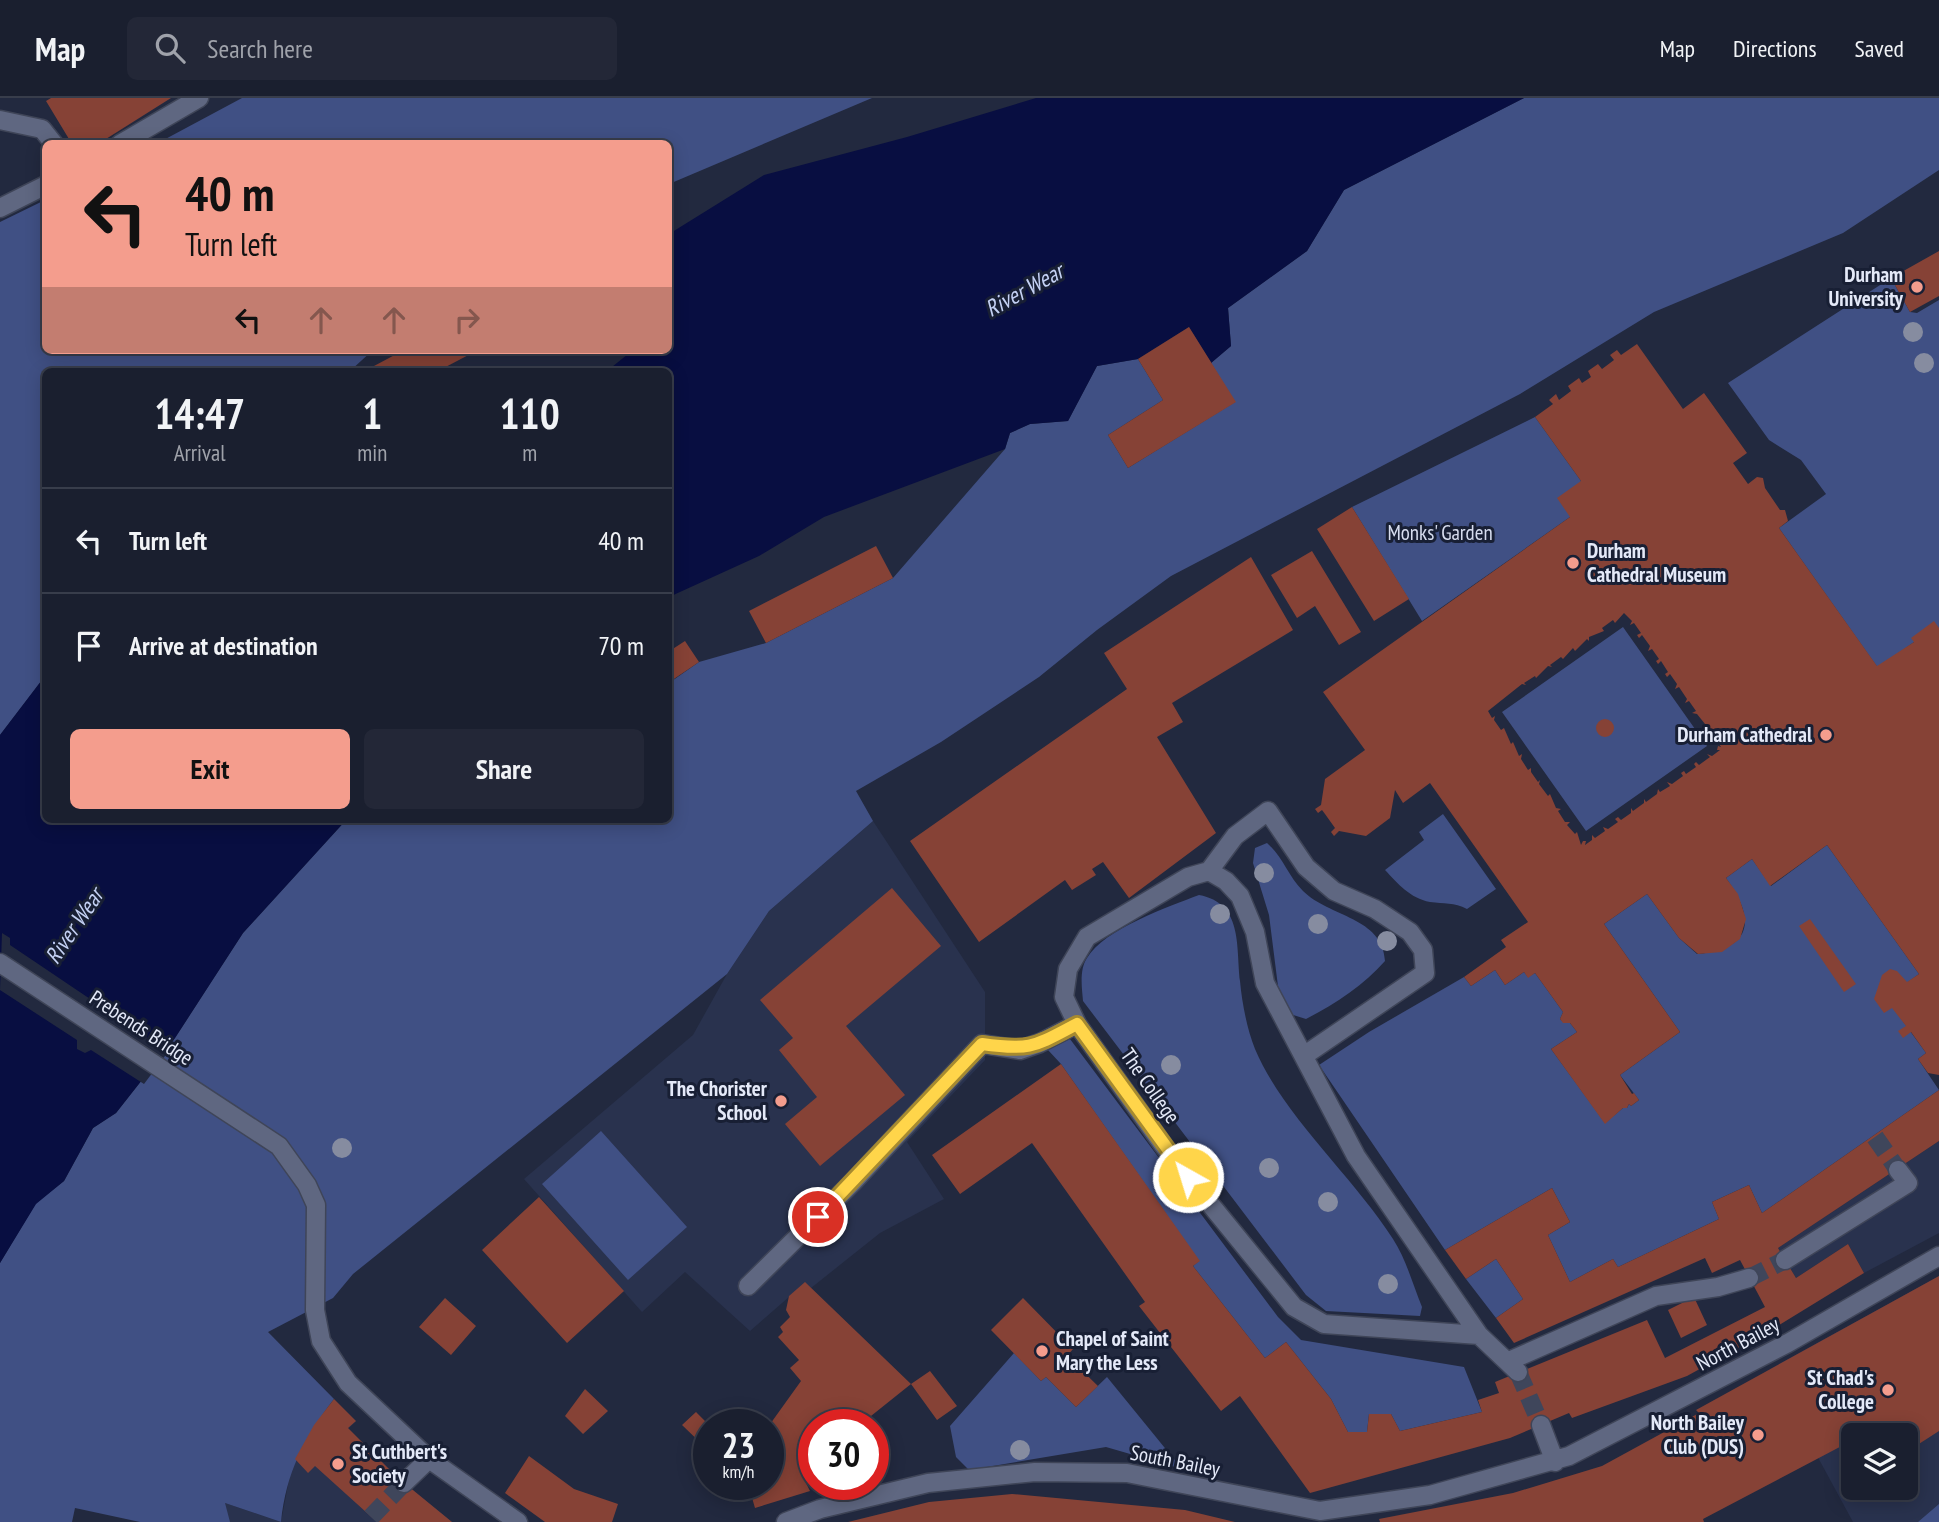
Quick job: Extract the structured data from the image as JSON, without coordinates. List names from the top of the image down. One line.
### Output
{"streets":{"street":["Prebends Bridge","The College","North Bailey","South Bailey"]},"crossings":[["North Bailey","South Bailey"]],"water":["River Wear"],"parks":["Monks' Garden"],"places":["Durham University","Durham Cathedral Museum","Durham Cathedral","The Chorister School","Chapel of Saint Mary the Less","St Chad's College","North Bailey Club (DUS)","St Cuthbert's Society"],"page":{"header":"Map","search":"Search here","nav":["Map","Directions","Saved"],"turn":["40 m","Turn left"],"eta":["14:47","Arrival","1","min","110","m"],"list":[{"name":"Turn left","value":"40 m"},{"name":"Arrive at destination","value":"70 m"}],"buttons":["Exit","Share"],"speed":"23 km/h","limit":"30"}}
